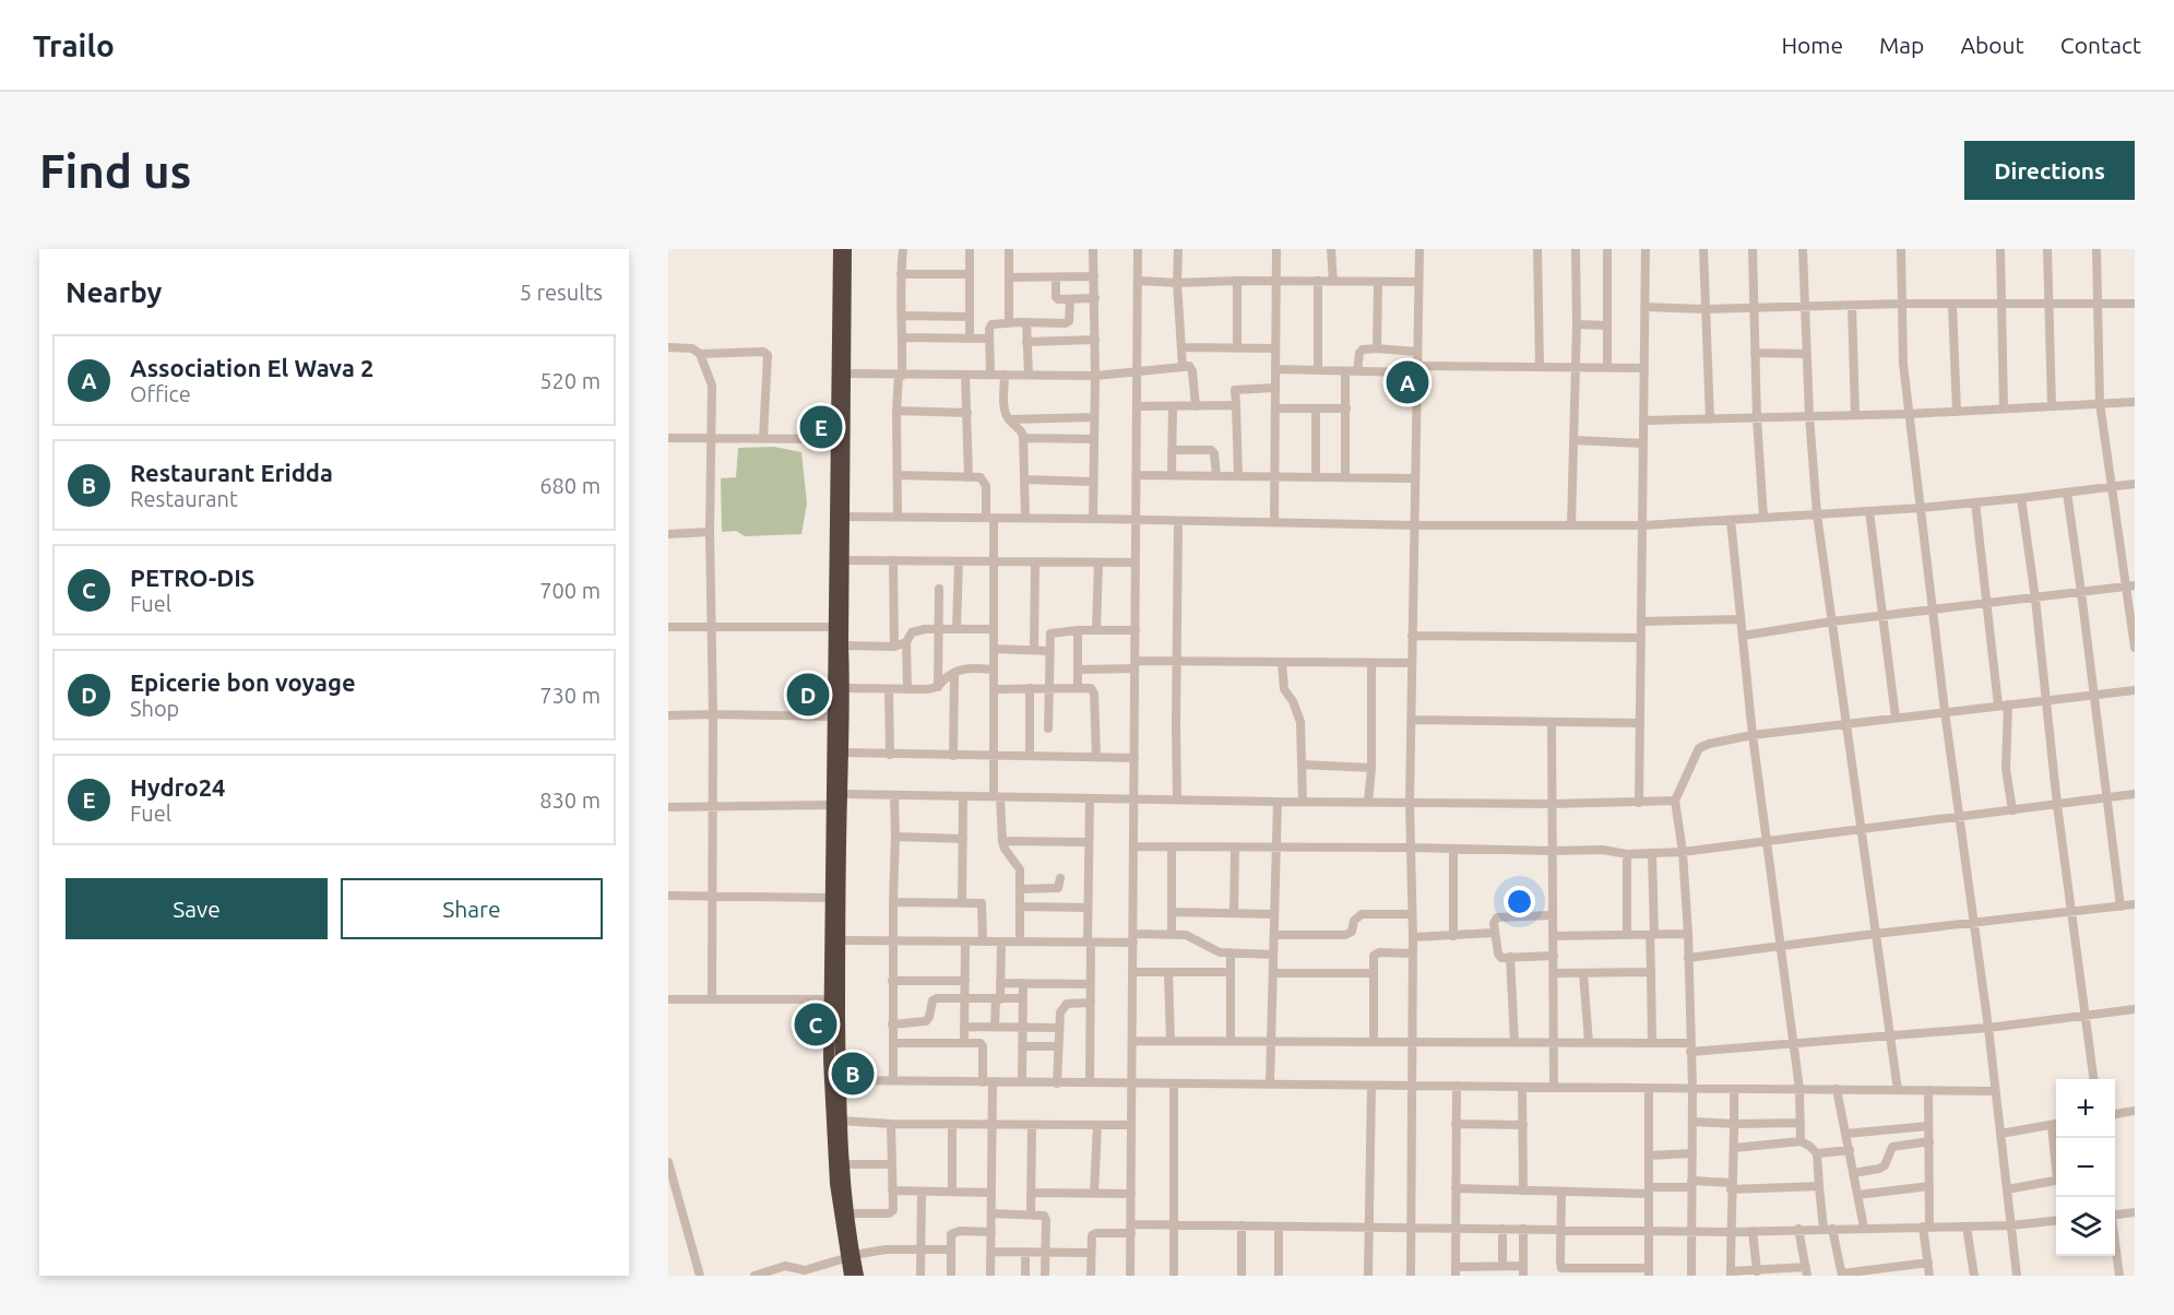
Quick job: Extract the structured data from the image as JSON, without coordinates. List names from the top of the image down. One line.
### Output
{"page":{"header":"Trailo","nav":["Home","Map","About","Contact"],"buttons":["Directions",["Save","Share"]],"title":"Find us","heading":["Nearby","5 results"],"list":[{"mark":"A","name":"Association El Wava 2","note":"Office","value":"520 m"},{"mark":"B","name":"Restaurant Eridda","note":"Restaurant","value":"680 m"},{"mark":"C","name":"PETRO-DIS","note":"Fuel","value":"700 m"},{"mark":"D","name":"Epicerie bon voyage","note":"Shop","value":"730 m"},{"mark":"E","name":"Hydro24","note":"Fuel","value":"830 m"}],"pins":["A","E","D","C","B"],"map_buttons":["+","−"]}}
